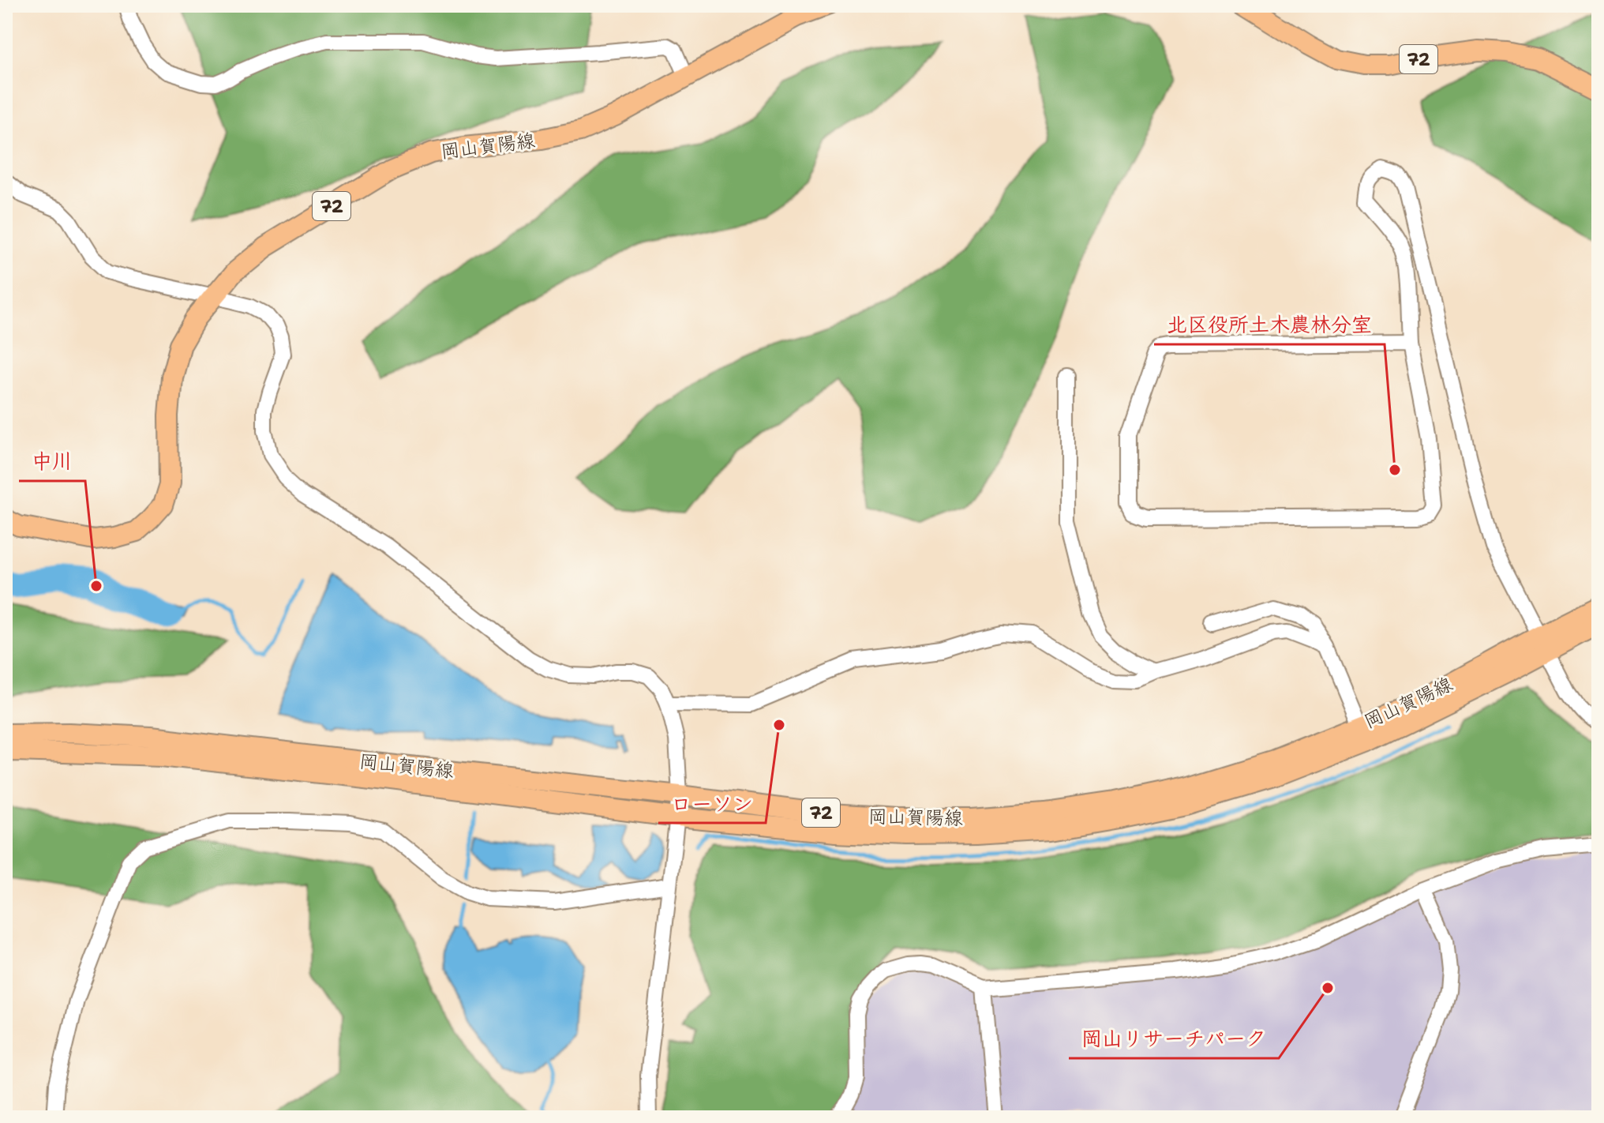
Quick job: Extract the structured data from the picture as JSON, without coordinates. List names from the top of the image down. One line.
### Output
{"streets":{"main road":["72","岡山賀陽線"]},"places":["北区役所土木農林分室","中川","ローソン","岡山リサーチパーク"]}
